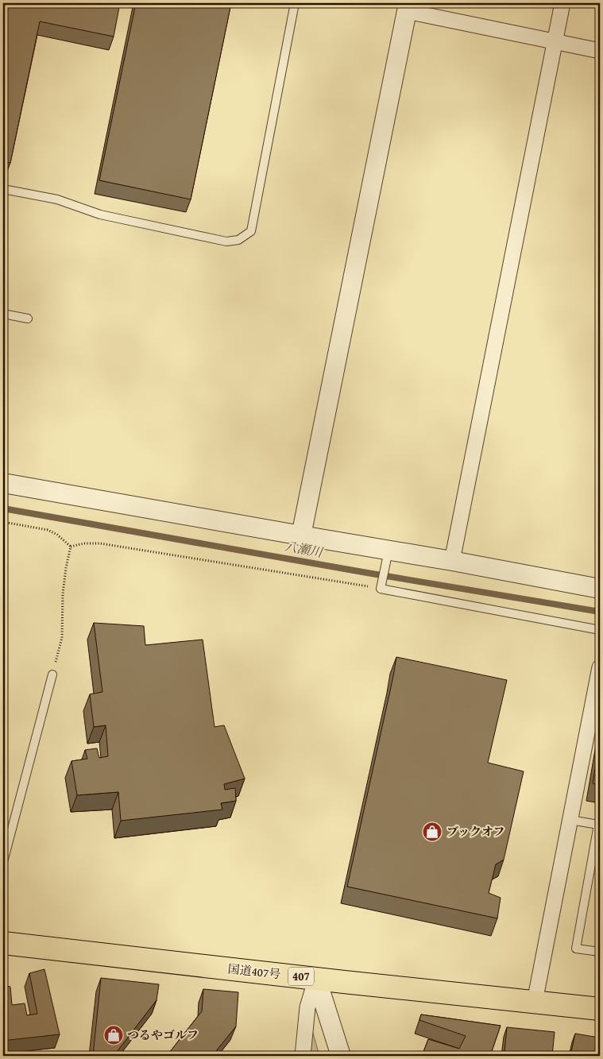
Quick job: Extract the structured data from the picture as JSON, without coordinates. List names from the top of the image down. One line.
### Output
{"streets":{"highway":["国道407号","407"]},"water":["八瀬川"],"places":{"shop":["ブックオフ","つるやゴルフ"]}}
